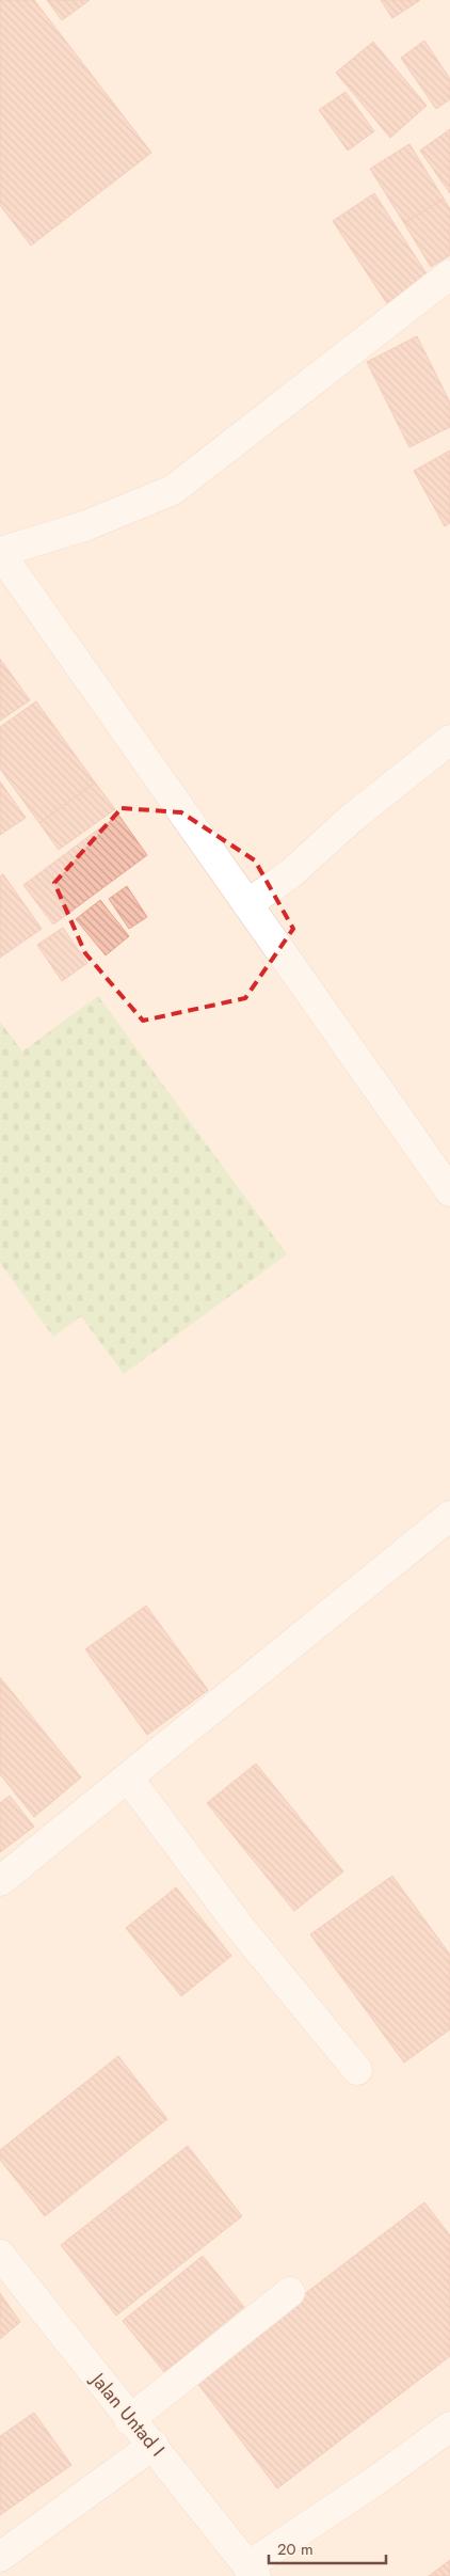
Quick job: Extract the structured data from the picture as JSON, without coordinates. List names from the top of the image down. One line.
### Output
{"streets":{"street":["Jalan Untad I"]},"scale_bar":"20 m"}
